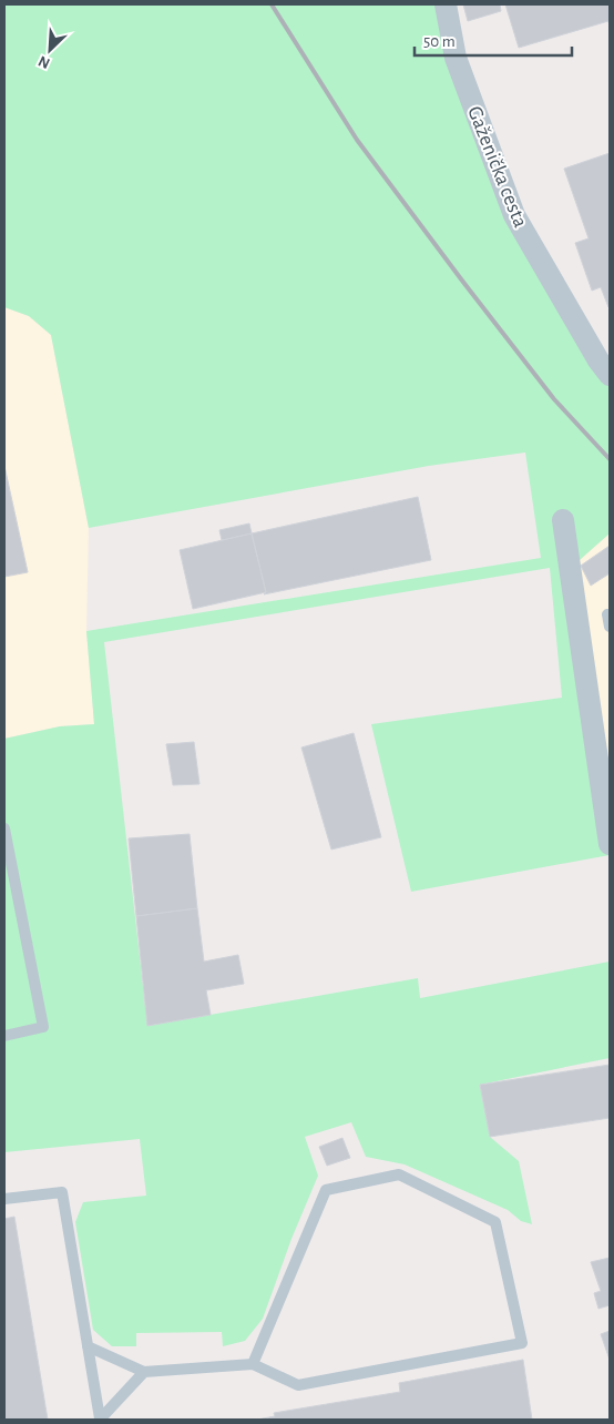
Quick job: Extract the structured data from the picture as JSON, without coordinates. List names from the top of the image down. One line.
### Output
{"streets":{"street":["Gaženička cesta"]},"scale_bar":"50 m","north":"bottom left"}
